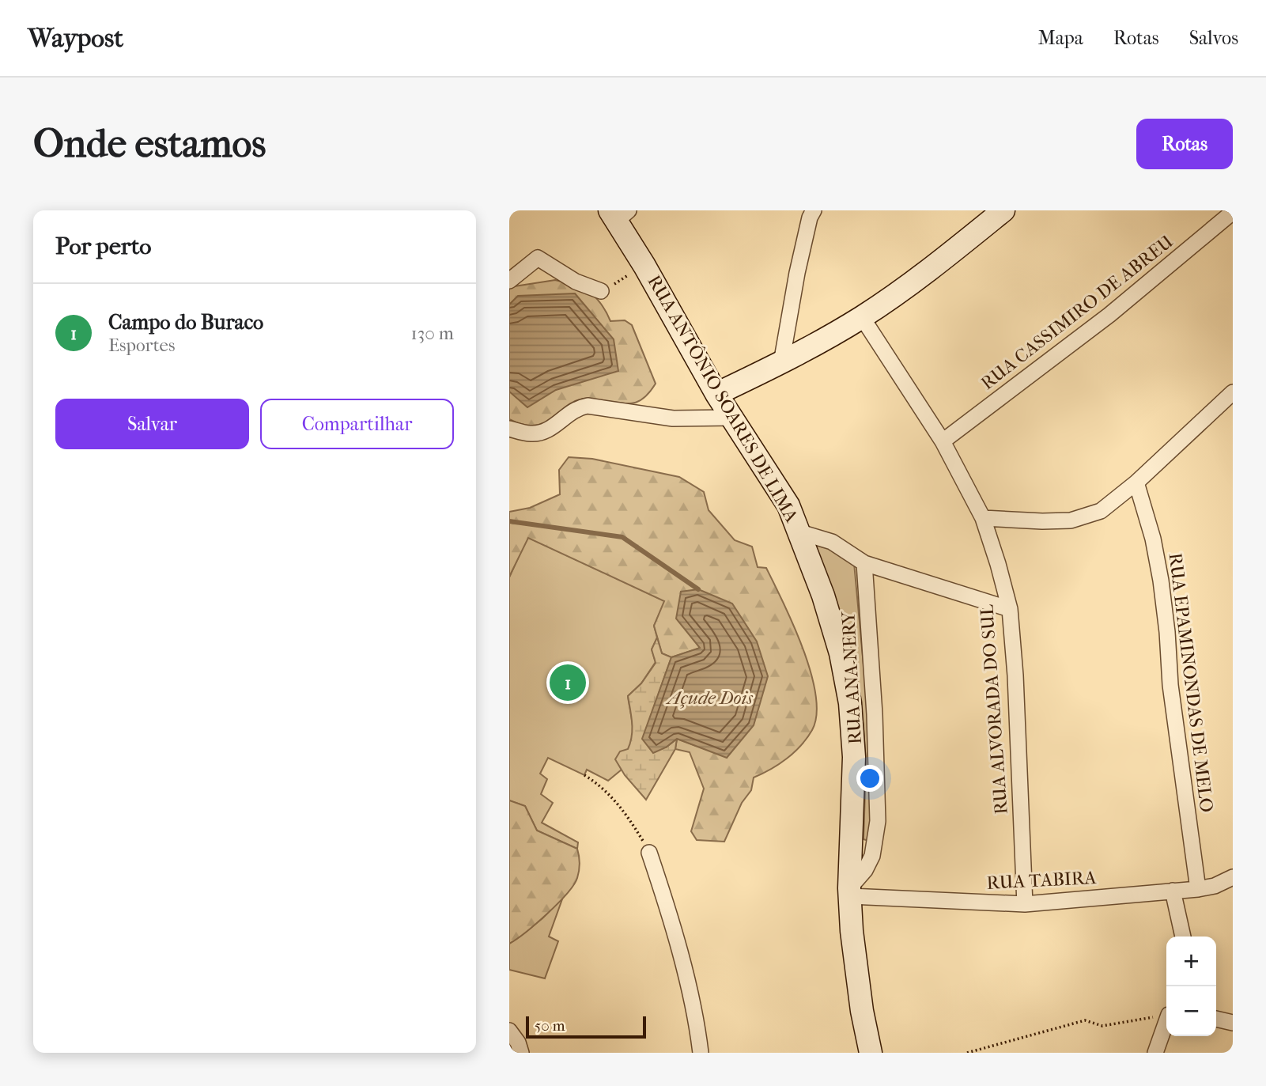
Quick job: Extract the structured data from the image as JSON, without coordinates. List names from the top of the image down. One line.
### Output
{"streets":{"street":["RUA CASSIMIRO DE ABREU","RUA ANTÔNIO SOARES DE LIMA","RUA ANA NERY","RUA EPAMINONDAS DE MELO","RUA ALVORADA DO SUL","RUA TABIRA"]},"crossings":[["RUA CASSIMIRO DE ABREU","RUA ALVORADA DO SUL"],["RUA ANTÔNIO SOARES DE LIMA","RUA ANA NERY"],["RUA ANTÔNIO SOARES DE LIMA","RUA TABIRA"],["RUA ANA NERY","RUA TABIRA"],["RUA EPAMINONDAS DE MELO","RUA TABIRA"],["RUA ALVORADA DO SUL","RUA TABIRA"]],"water":["Açude Dois"],"scale_bar":"50 m","page":{"header":"Waypost","nav":["Mapa","Rotas","Salvos"],"buttons":["Rotas",["Salvar","Compartilhar"]],"title":"Onde estamos","heading":"Por perto","list":[{"mark":"1","name":"Campo do Buraco","note":"Esportes","value":"130 m"}],"pins":"1","map_buttons":["+","−"],"scale":"50 m"}}
